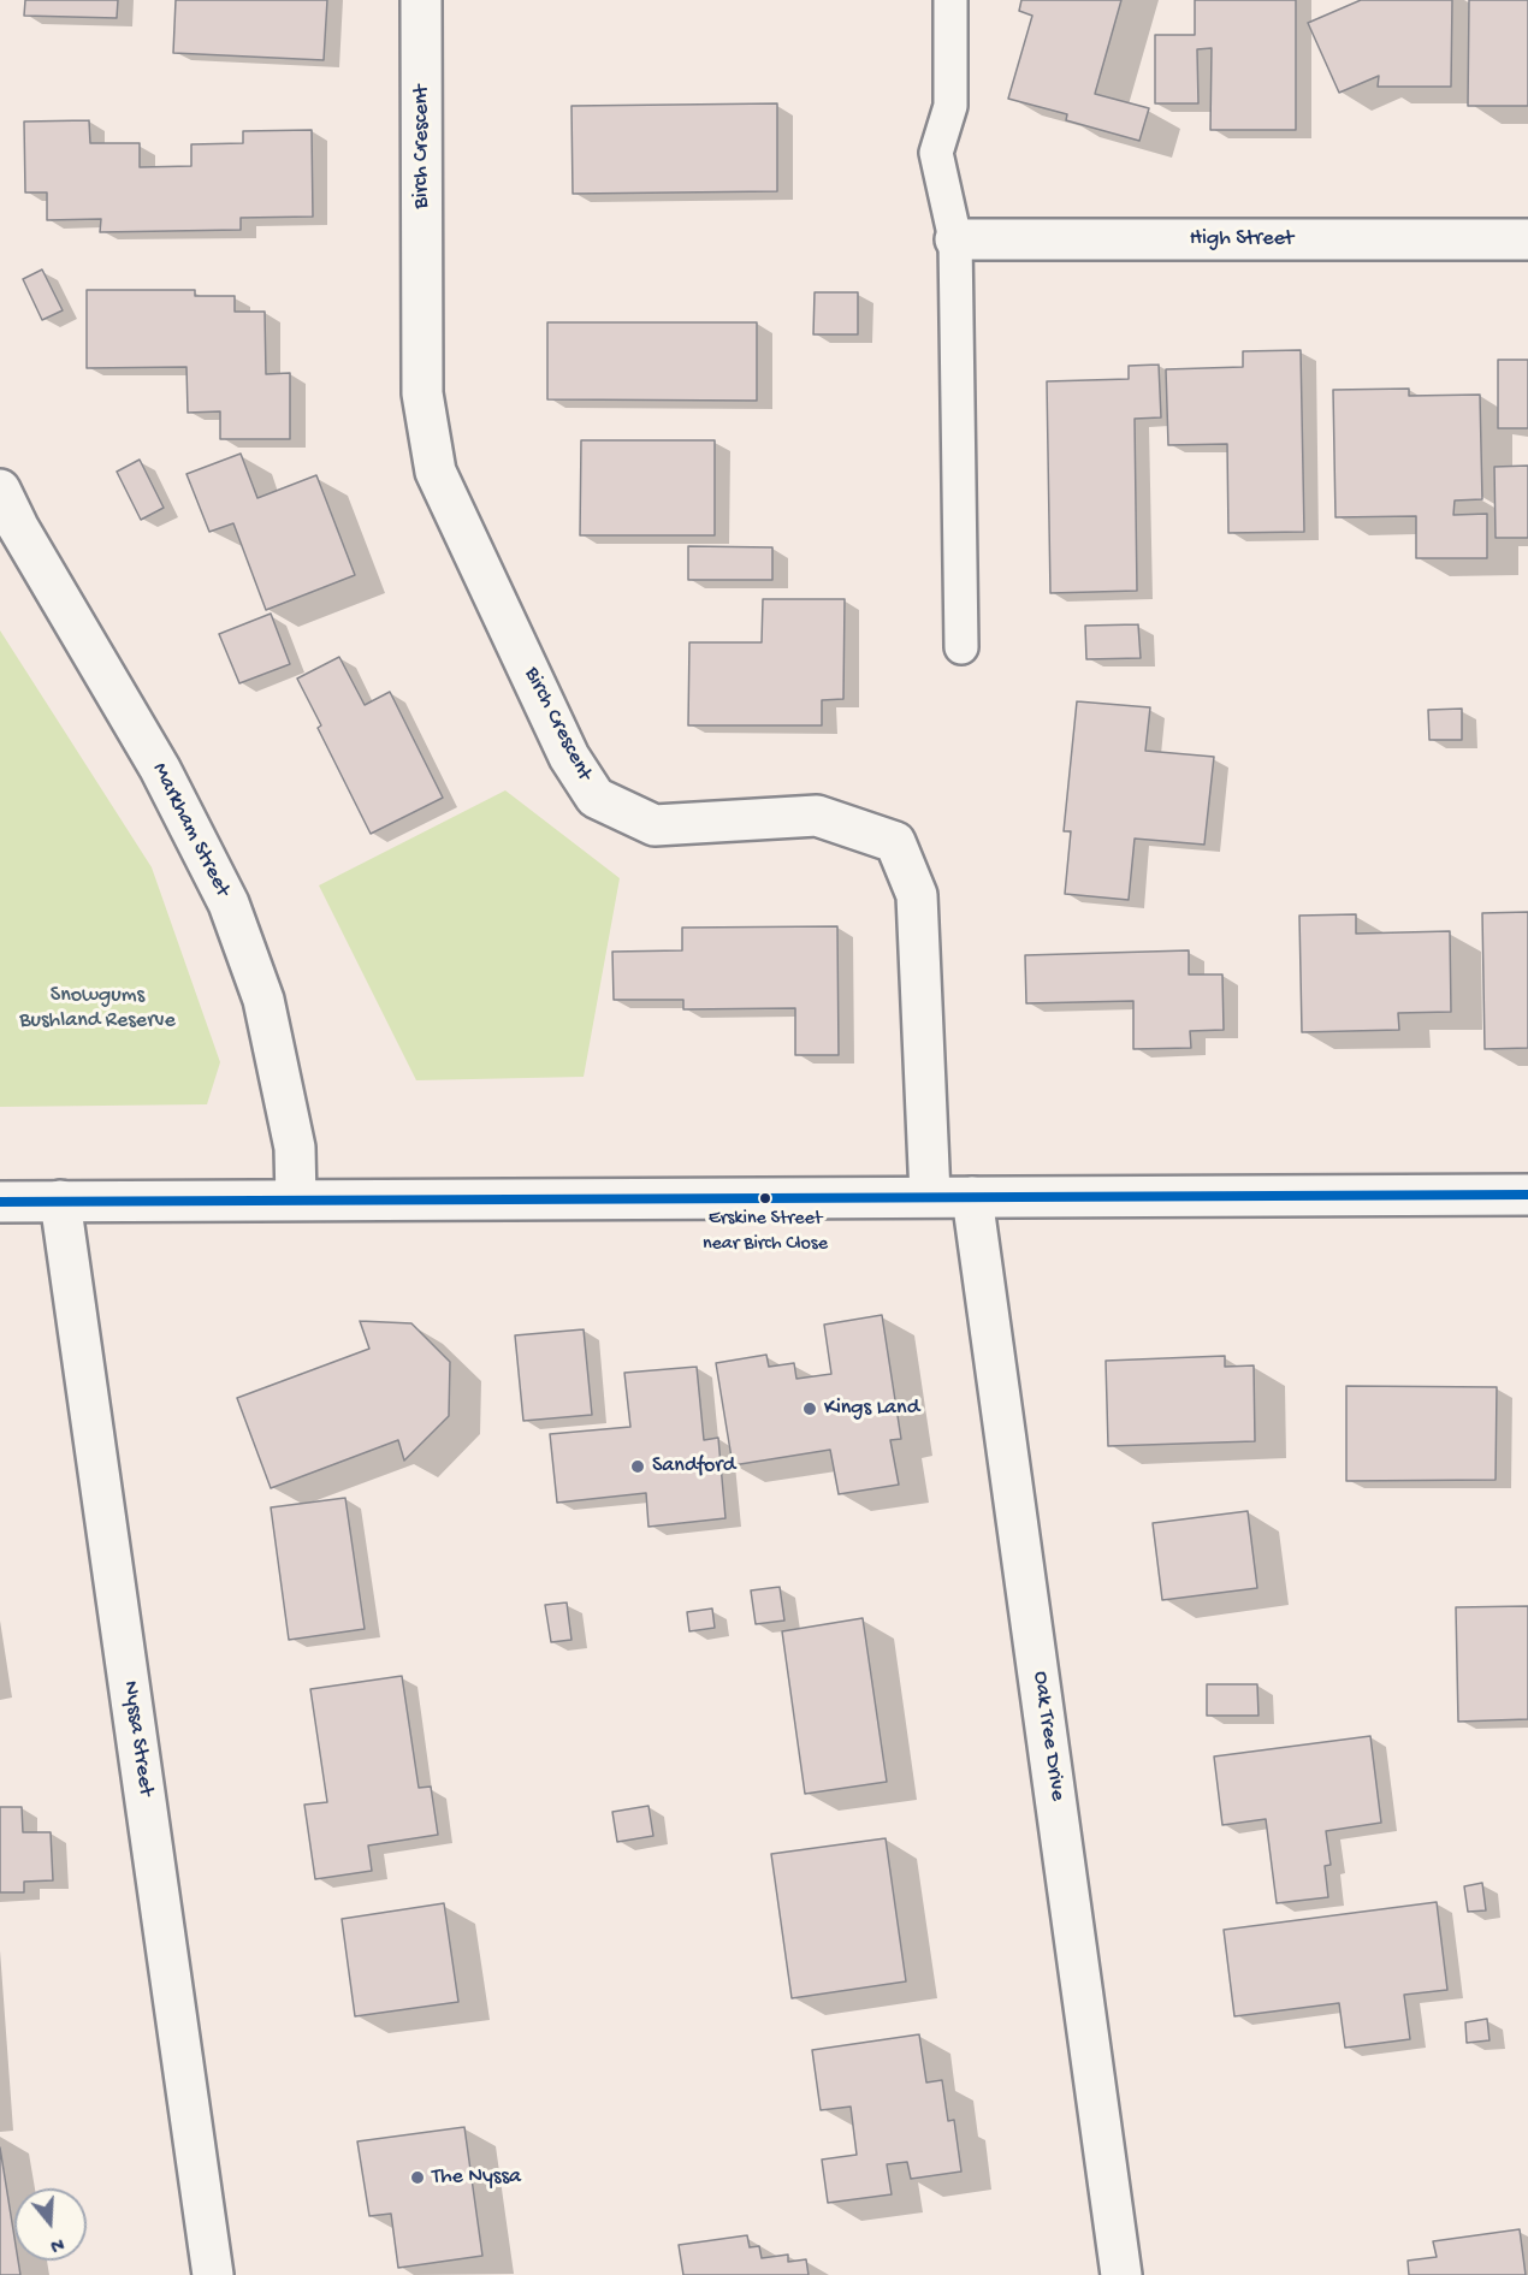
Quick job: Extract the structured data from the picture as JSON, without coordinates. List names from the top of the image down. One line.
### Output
{"streets":{"street":["Birch Crescent","High Street","Markham Street","Oak Tree Drive","Nyssa Street"]},"parks":["Snowgums Bushland Reserve"],"places":["Erskine Street near Birch Close","Kings Land","Sandford","The Nyssa"],"north":"bottom"}
